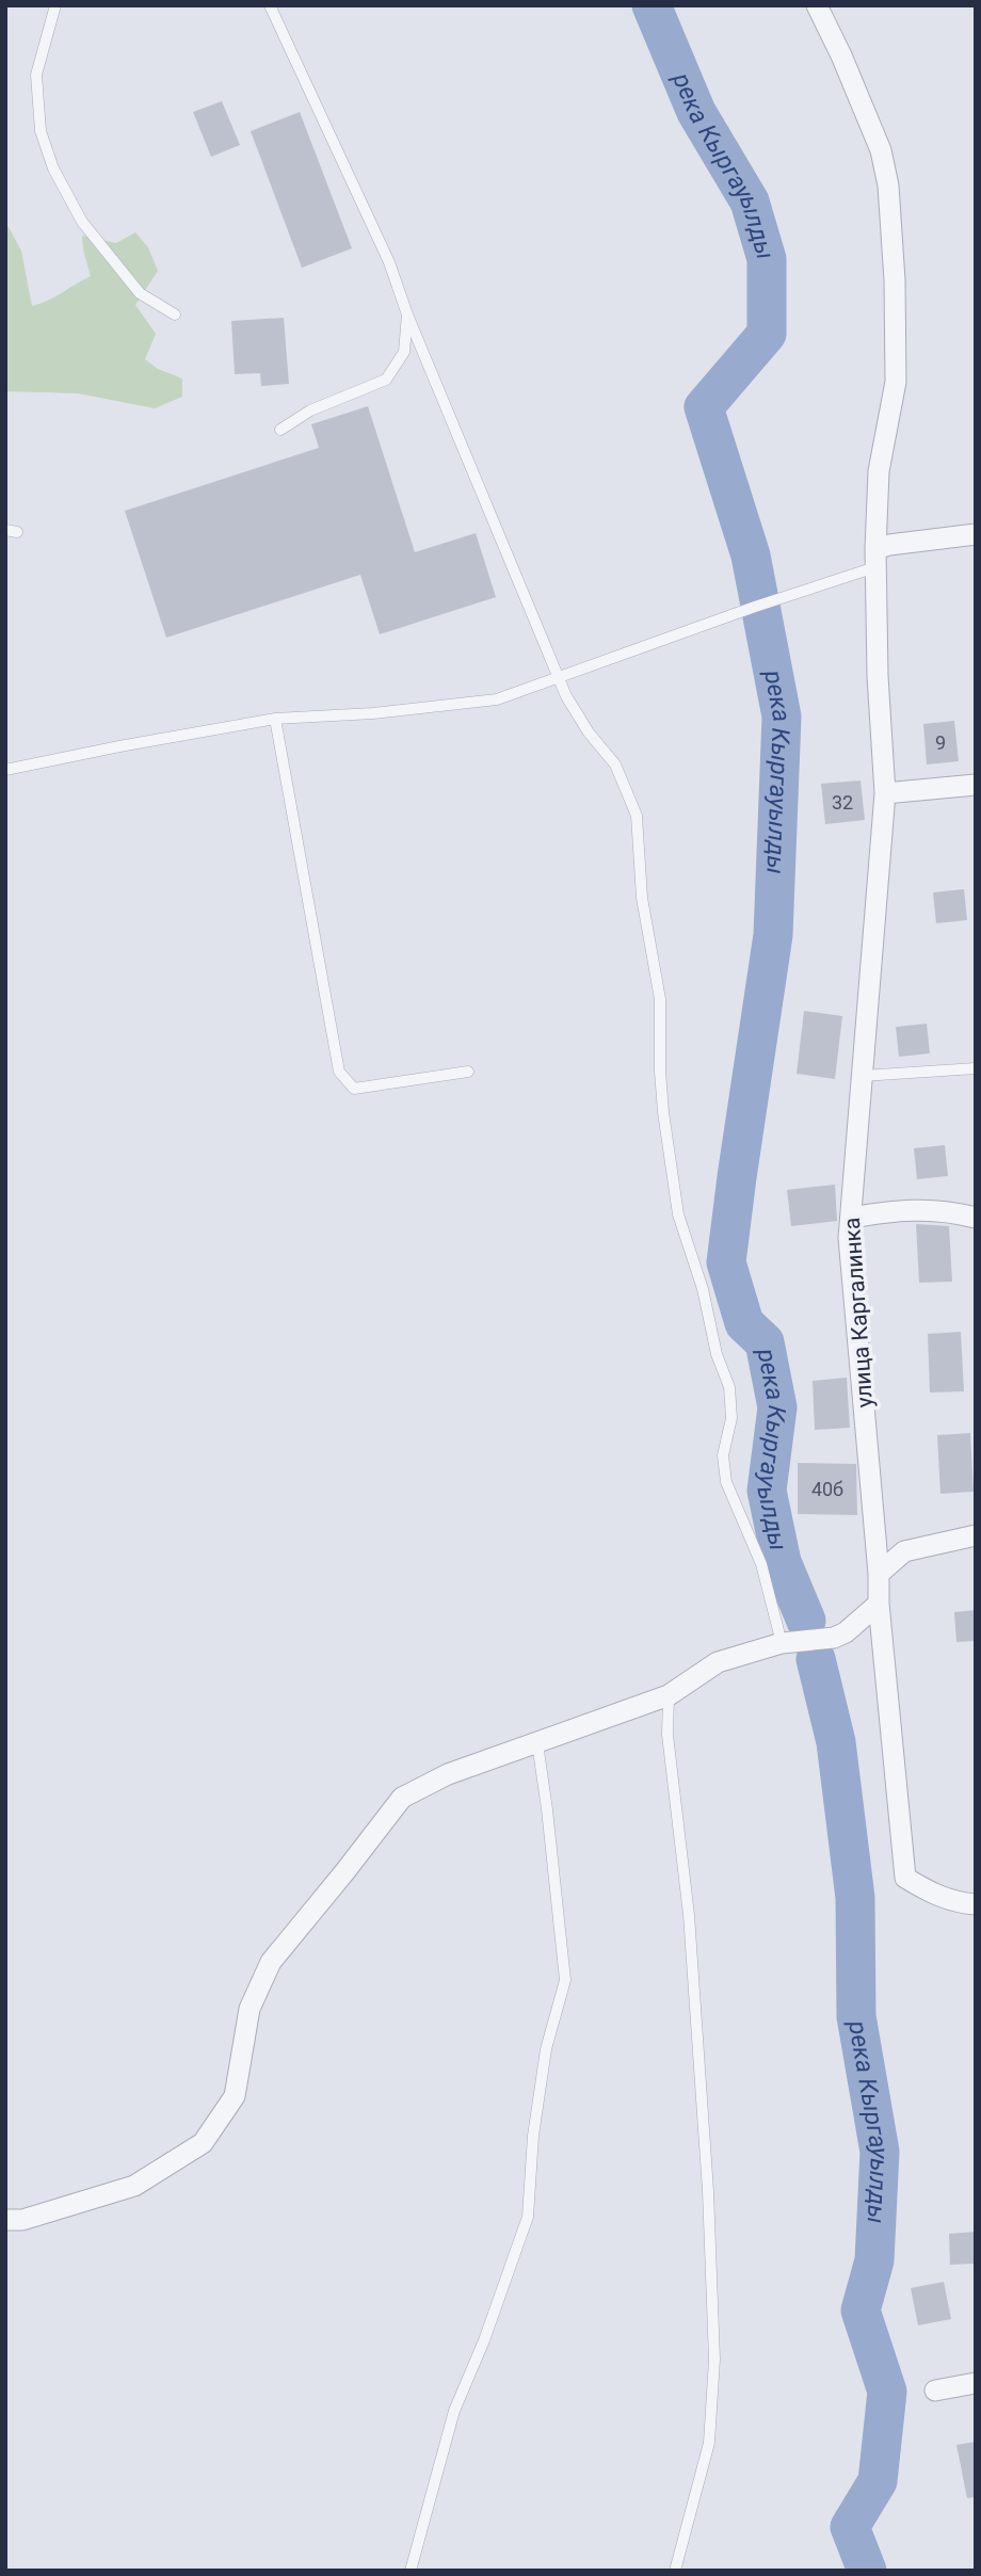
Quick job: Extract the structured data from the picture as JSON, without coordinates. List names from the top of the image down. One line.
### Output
{"streets":{"street":["улица Каргалинка"]},"water":["река Кыргауылды"],"house_numbers":["9","32","40б"]}
